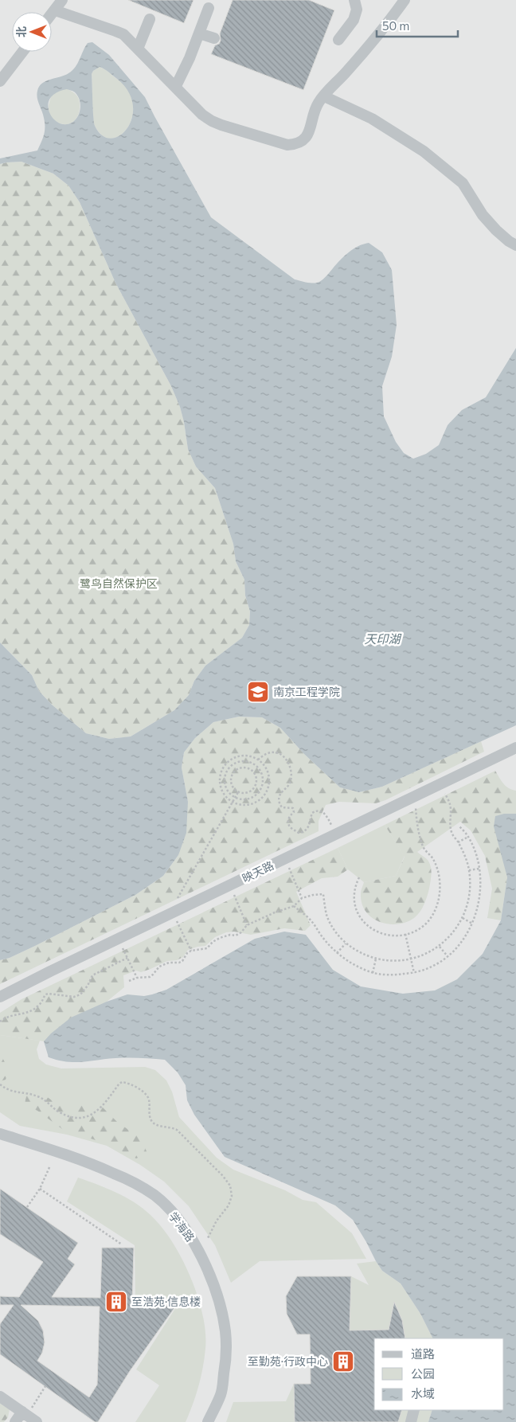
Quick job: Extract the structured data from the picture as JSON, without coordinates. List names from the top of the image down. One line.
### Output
{"streets":{"street":["映天路","学海路"]},"water":["天印湖"],"parks":["鹭鸟自然保护区"],"places":{"school or university":["南京工程学院"],"building":["至浩苑·信息楼","至勤苑·行政中心"]},"legend":["道路","公园","水域"],"scale_bar":"50 m","north":"left"}
